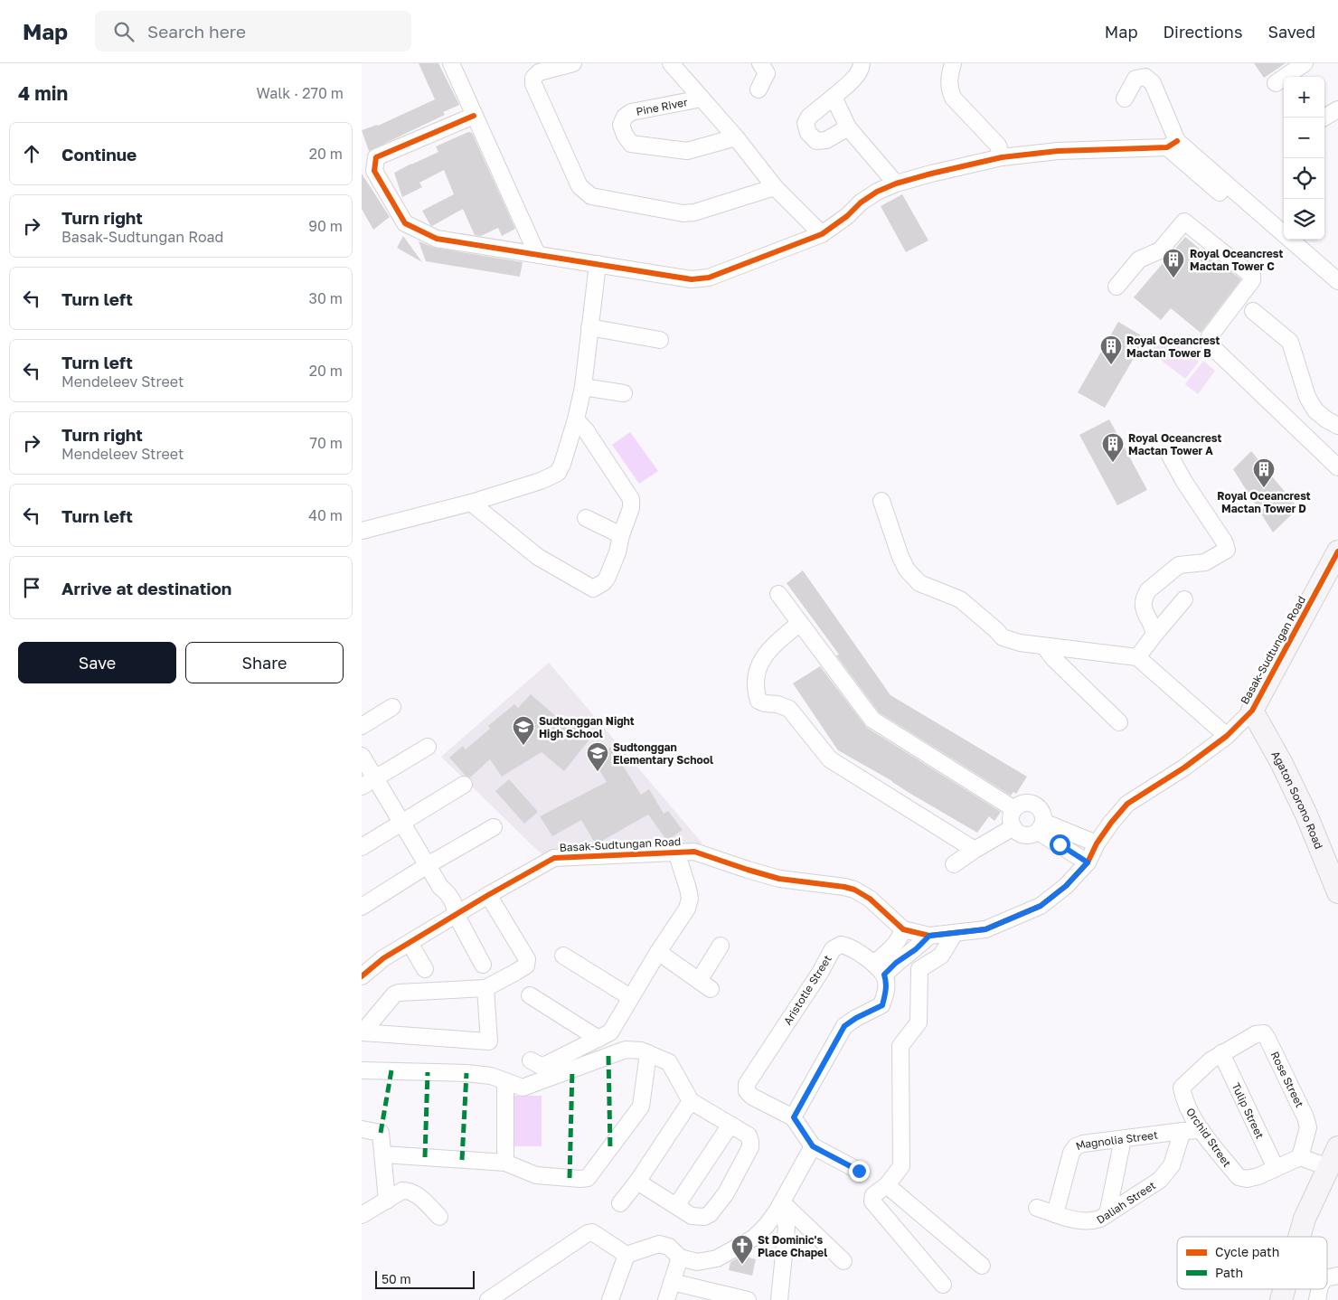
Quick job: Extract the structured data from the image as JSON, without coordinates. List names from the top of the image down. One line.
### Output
{"streets":{"street":["Pine River","Basak-Sudtungan Road","Agaton Sorono Road","Aristotle Street","Rose Street","Tulip Street","Orchid Street","Magnolia Street","Daliah Street"]},"crossings":[["Basak-Sudtungan Road","Agaton Sorono Road"],["Rose Street","Tulip Street"],["Rose Street","Orchid Street"],["Tulip Street","Orchid Street"],["Orchid Street","Magnolia Street"],["Magnolia Street","Daliah Street"]],"places":{"building":["Royal Oceancrest Mactan Tower C","Royal Oceancrest Mactan Tower B","Royal Oceancrest Mactan Tower A","Royal Oceancrest Mactan Tower D"],"school or university":["Sudtonggan Night High School","Sudtonggan Elementary School"],"church":["St Dominic's Place Chapel"]},"legend":["Cycle path","Path"],"scale_bar":"50 m","page":{"header":"Map","search":"Search here","nav":["Map","Directions","Saved"],"heading":["4 min","Walk · 270 m"],"map_buttons":["+","−"],"list":[["Continue","20 m"],["Turn right","Basak-Sudtungan Road","90 m"],["Turn left","30 m"],["Turn left","Mendeleev Street","20 m"],["Turn right","Mendeleev Street","70 m"],["Turn left","40 m"],"Arrive at destination"],"buttons":["Save","Share"],"scale":"50 m"}}
